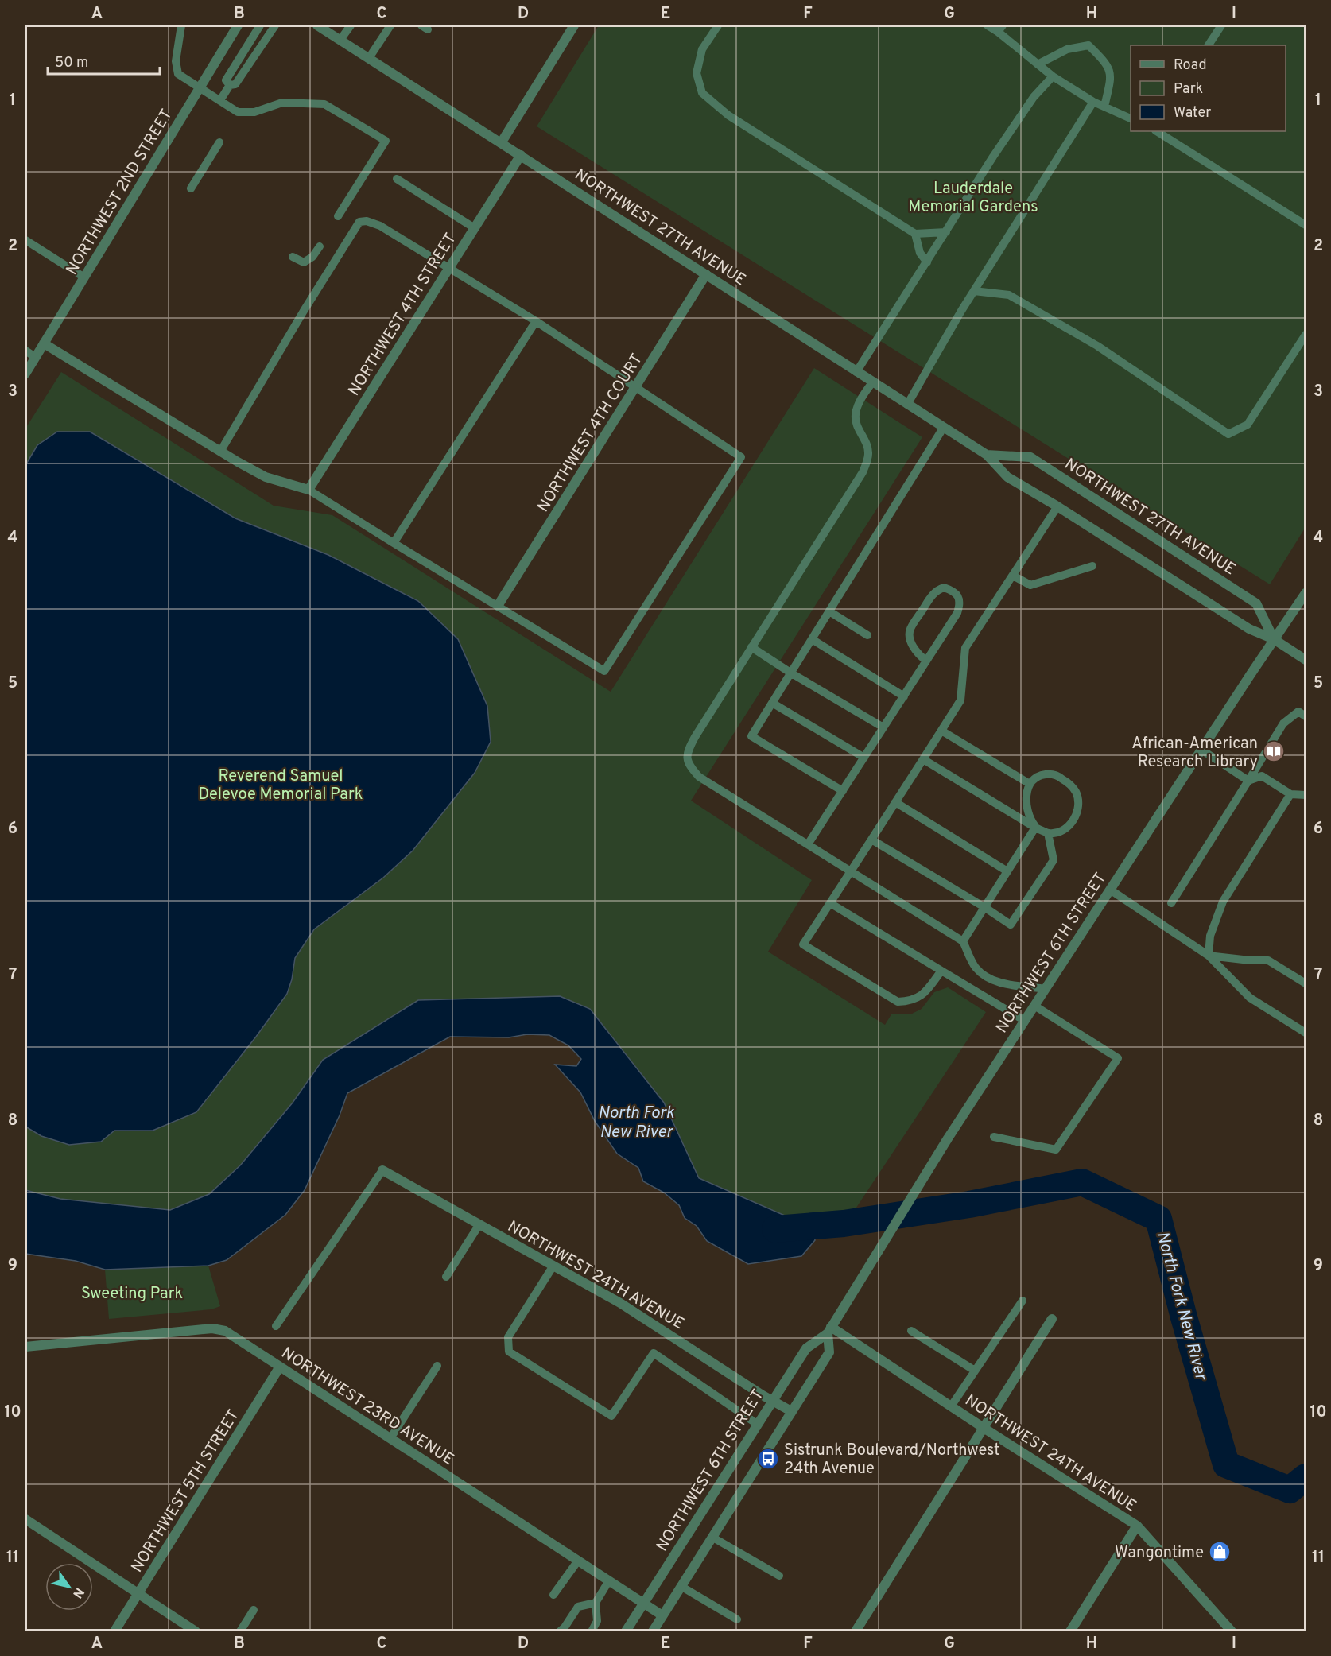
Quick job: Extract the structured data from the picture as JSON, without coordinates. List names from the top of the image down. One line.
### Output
{"streets":{"street":["NORTHWEST 2ND STREET","NORTHWEST 27TH AVENUE","NORTHWEST 4TH STREET","NORTHWEST 4TH COURT","NORTHWEST 6TH STREET","NORTHWEST 24TH AVENUE","NORTHWEST 23RD AVENUE","NORTHWEST 5TH STREET"]},"crossings":[["NORTHWEST 27TH AVENUE","NORTHWEST 4TH STREET"],["NORTHWEST 27TH AVENUE","NORTHWEST 4TH COURT"],["NORTHWEST 27TH AVENUE","NORTHWEST 6TH STREET"],["NORTHWEST 6TH STREET","NORTHWEST 24TH AVENUE"],["NORTHWEST 6TH STREET","NORTHWEST 23RD AVENUE"],["NORTHWEST 23RD AVENUE","NORTHWEST 5TH STREET"]],"water":["North Fork New River"],"parks":["Lauderdale Memorial Gardens","Reverend Samuel Delevoe Memorial Park","Sweeting Park"],"places":{"library":["African-American Research Library"],"bus stop":["Sistrunk Boulevard/Northwest 24th Avenue"],"shop":["Wangontime"]},"legend":["Road","Park","Water"],"scale_bar":"50 m","north":"bottom right","grid":{"columns":["A","B","C","D","E","F","G","H","I"],"rows":["1","2","3","4","5","6","7","8","9","10","11"]}}
